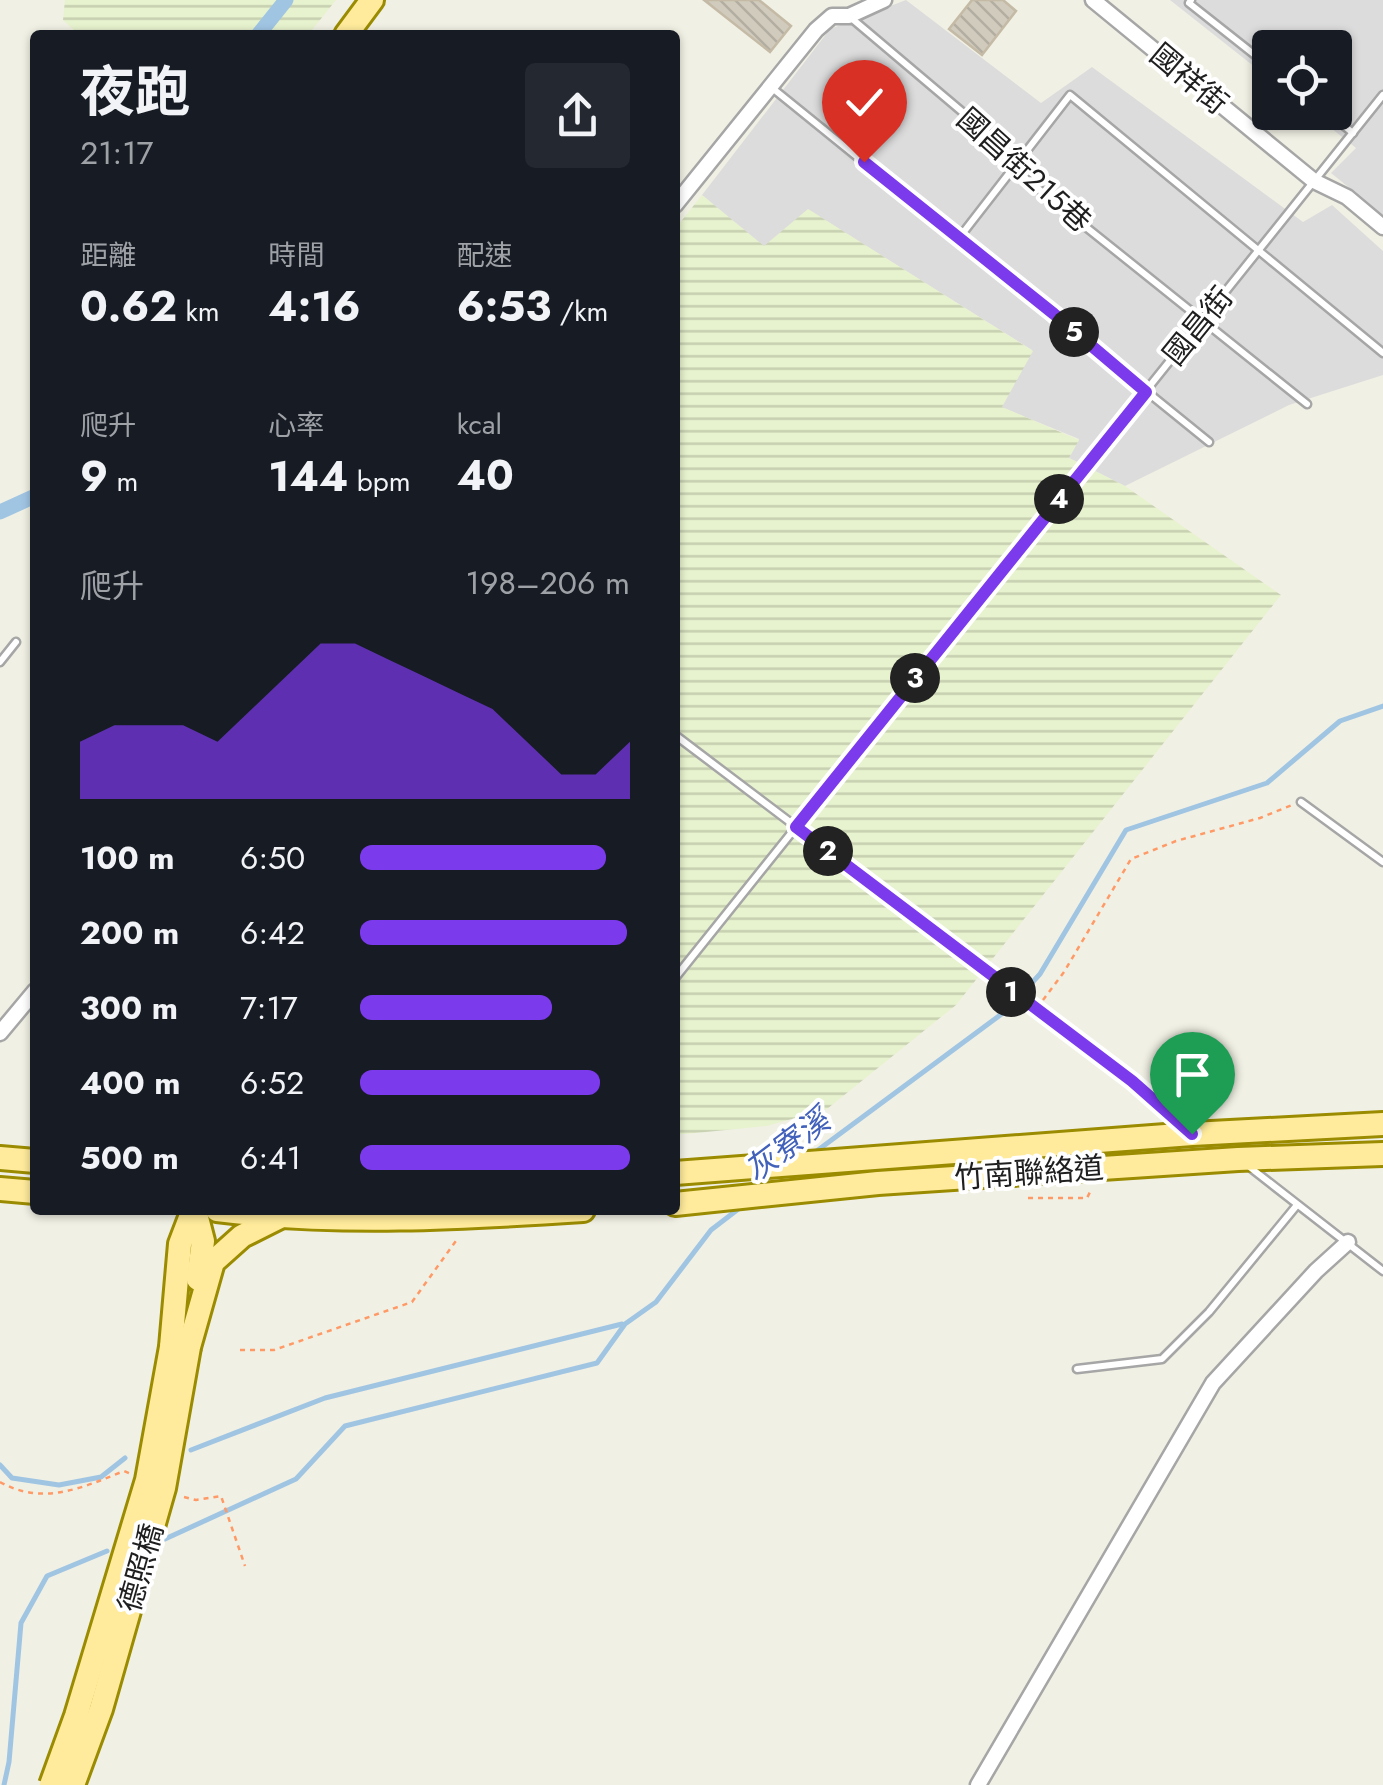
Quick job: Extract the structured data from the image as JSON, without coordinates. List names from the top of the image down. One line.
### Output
{"streets":{"main road":["竹南聯絡道","德照橋"],"street":["國祥街"],"lane":["國昌街215巷","國昌街"]},"crossings":[["國祥街","國昌街"],["國昌街215巷","國昌街"]],"water":["灰寮溪"],"page":{"heading":["夜跑","21:17"],"stats":[["距離","0.62 km"],["時間","4:16"],["配速","6:53 /km"],["爬升","9 m"],["心率","144 bpm"],["kcal","40"]],"pins":["5","4","3","2","1"],"chart":["爬升","198–206 m"],"list":[{"name":"100 m","note":"6:50"},{"name":"200 m","note":"6:42"},{"name":"300 m","note":"7:17"},{"name":"400 m","note":"6:52"},{"name":"500 m","note":"6:41"}]}}
